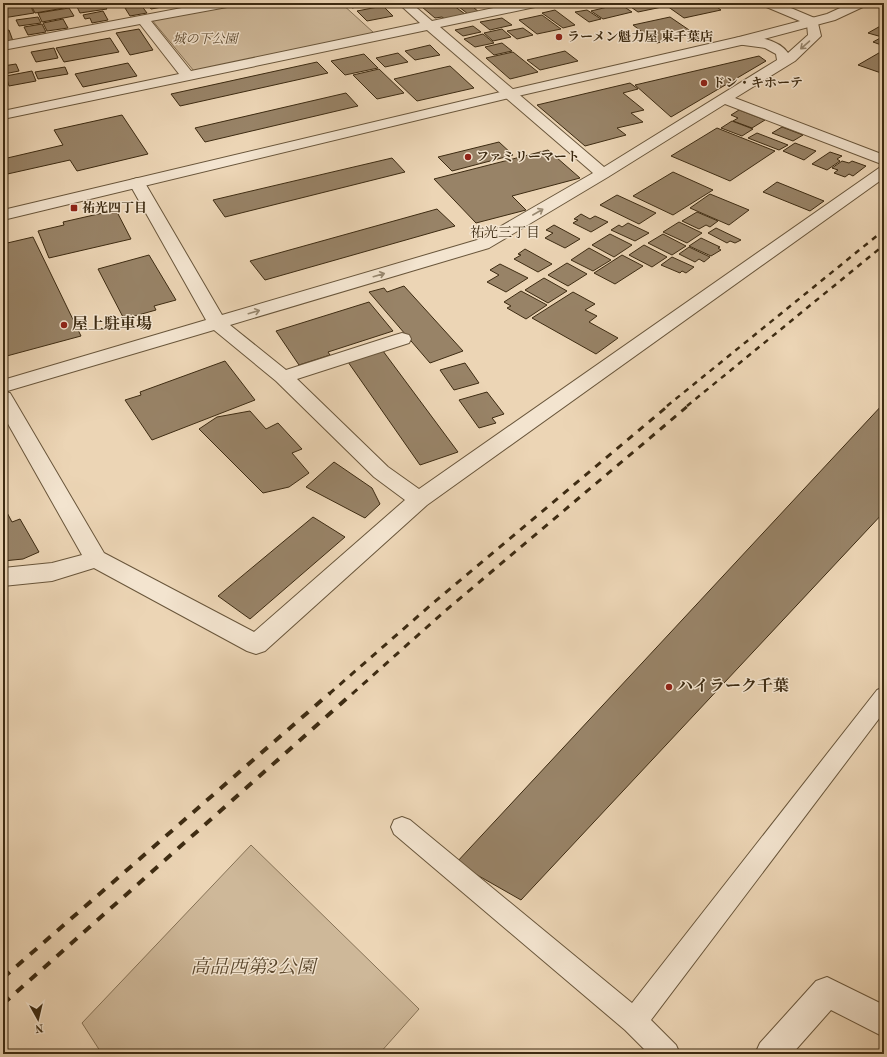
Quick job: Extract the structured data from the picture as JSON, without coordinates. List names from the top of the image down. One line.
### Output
{"districts":["祐光三丁目"],"parks":["城の下公園","高品西第2公園"],"places":{"other":["ラーメン魁力屋 東千葉店","ドン・キホーテ","ファミリーマート","屋上駐車場","ハイラーク千葉"],"transit":["祐光四丁目"]},"north":"bottom"}
